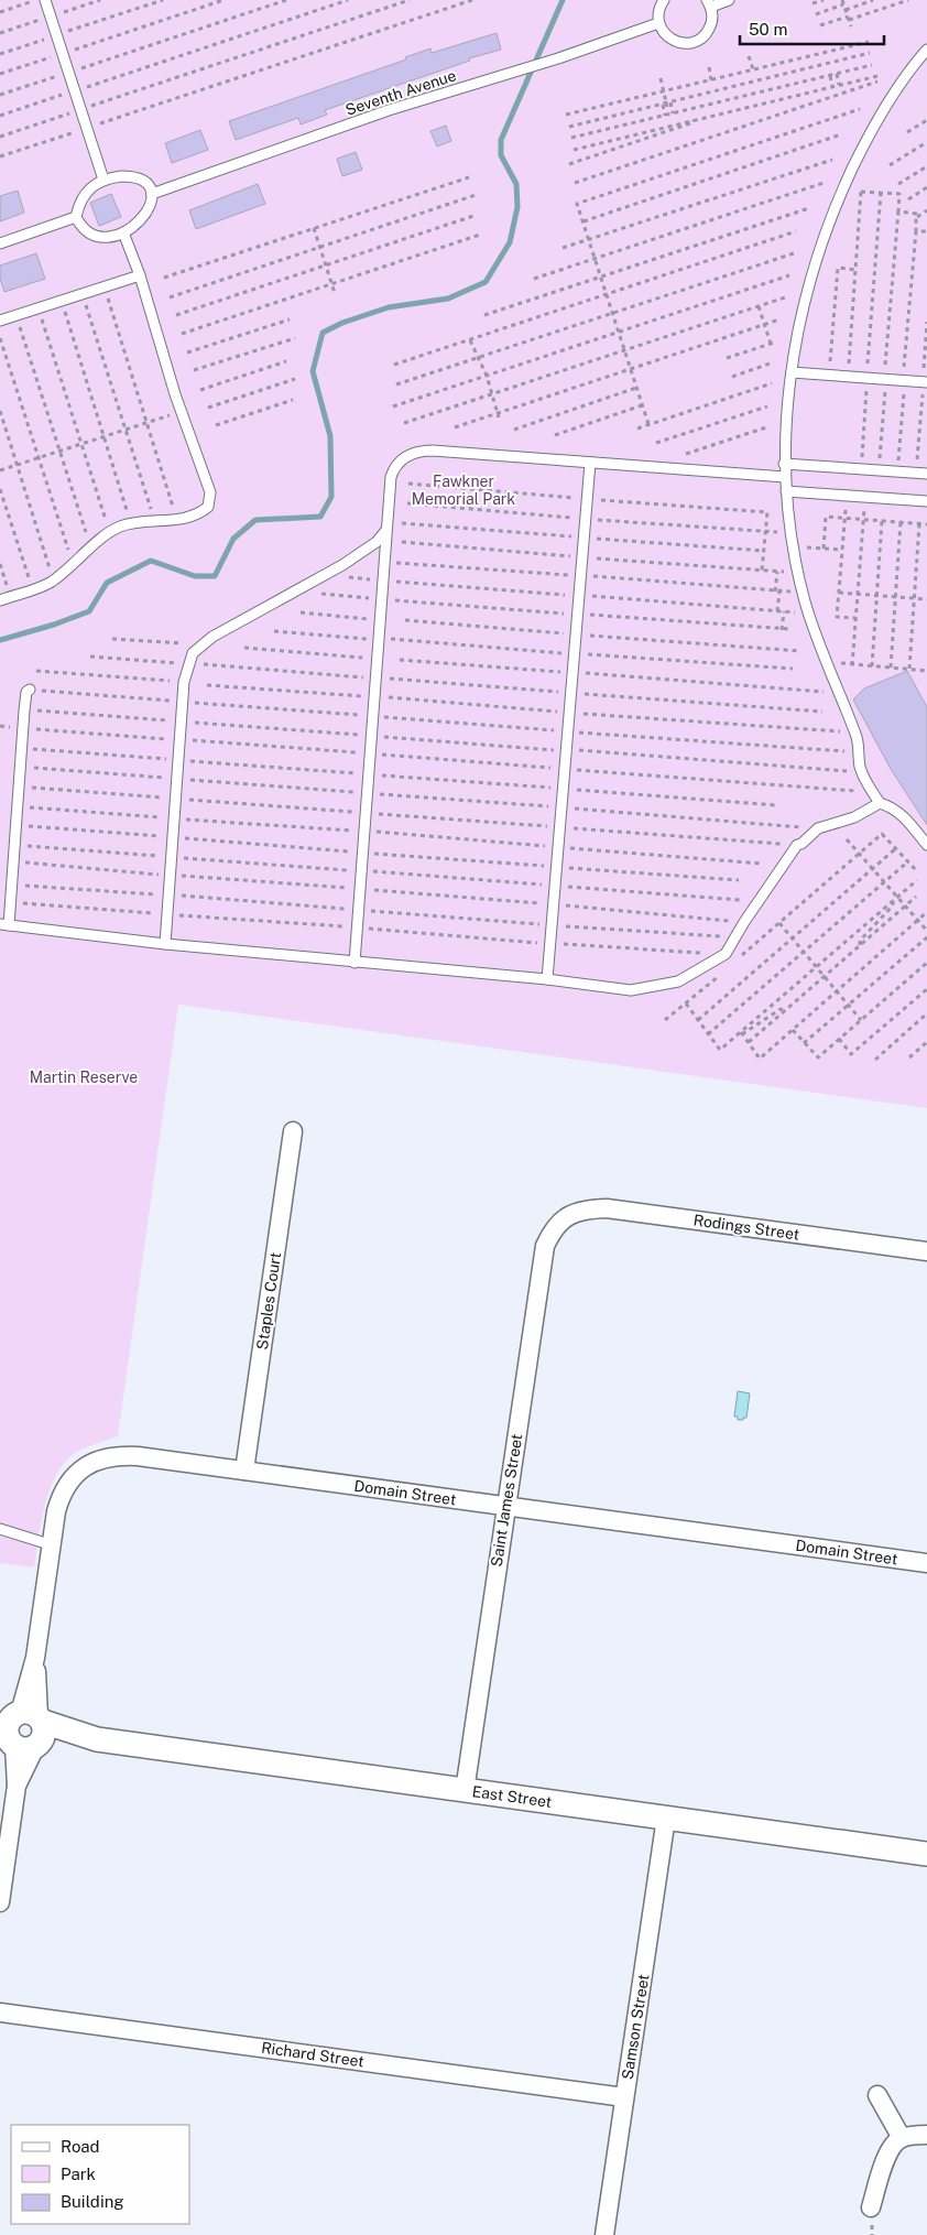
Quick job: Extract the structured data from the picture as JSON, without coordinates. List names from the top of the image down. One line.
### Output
{"streets":{"street":["Rodings Street","Staples Court","Domain Street","Saint James Street","East Street","Samson Street","Richard Street"],"lane":["Seventh Avenue"]},"crossings":[["Rodings Street","Saint James Street"],["Staples Court","Domain Street"],["Domain Street","Saint James Street"],["Domain Street","East Street"],["Saint James Street","East Street"],["East Street","Samson Street"],["Samson Street","Richard Street"]],"parks":["Fawkner Memorial Park","Martin Reserve"],"legend":["Road","Park","Building"],"scale_bar":"50 m"}
